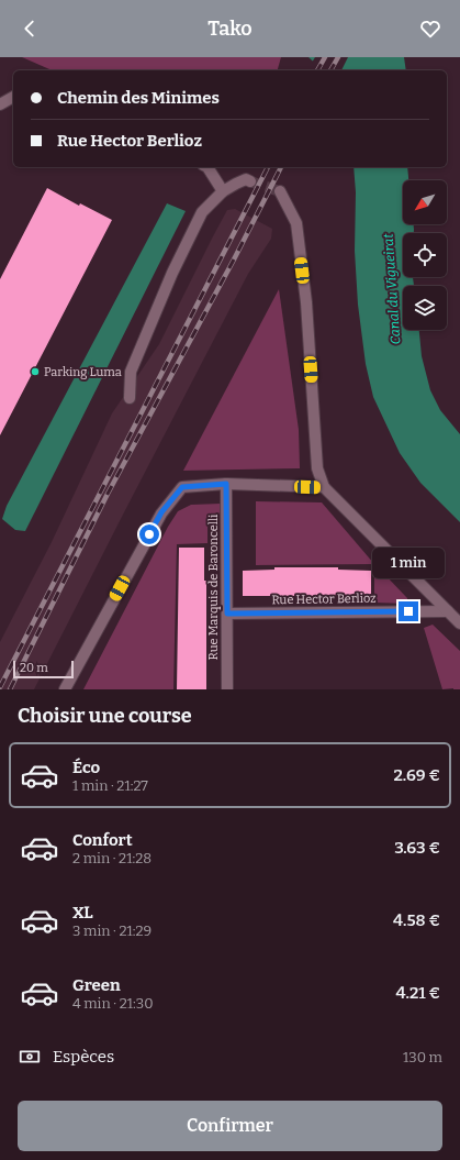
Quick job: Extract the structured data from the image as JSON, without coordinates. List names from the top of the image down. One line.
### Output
{"streets":{"street":["Rue Marquis de Baroncelli","Rue Hector Berlioz"]},"crossings":[["Rue Marquis de Baroncelli","Rue Hector Berlioz"]],"water":["Canal du Vigueirat"],"places":["Parking Luma"],"scale_bar":"20 m","north":"bottom left","page":{"header":"Tako","banner":["Chemin des Minimes","Rue Hector Berlioz"],"bubble":"1 min","scale":"20 m","heading":"Choisir une course","list":[{"name":"Éco","note":"1 min · 21:27","value":"2.69 €"},{"name":"Confort","note":"2 min · 21:28","value":"3.63 €"},{"name":"XL","note":"3 min · 21:29","value":"4.58 €"},{"name":"Green","note":"4 min · 21:30","value":"4.21 €"}],"pay":["Espèces","130 m"],"buttons":"Confirmer"}}
